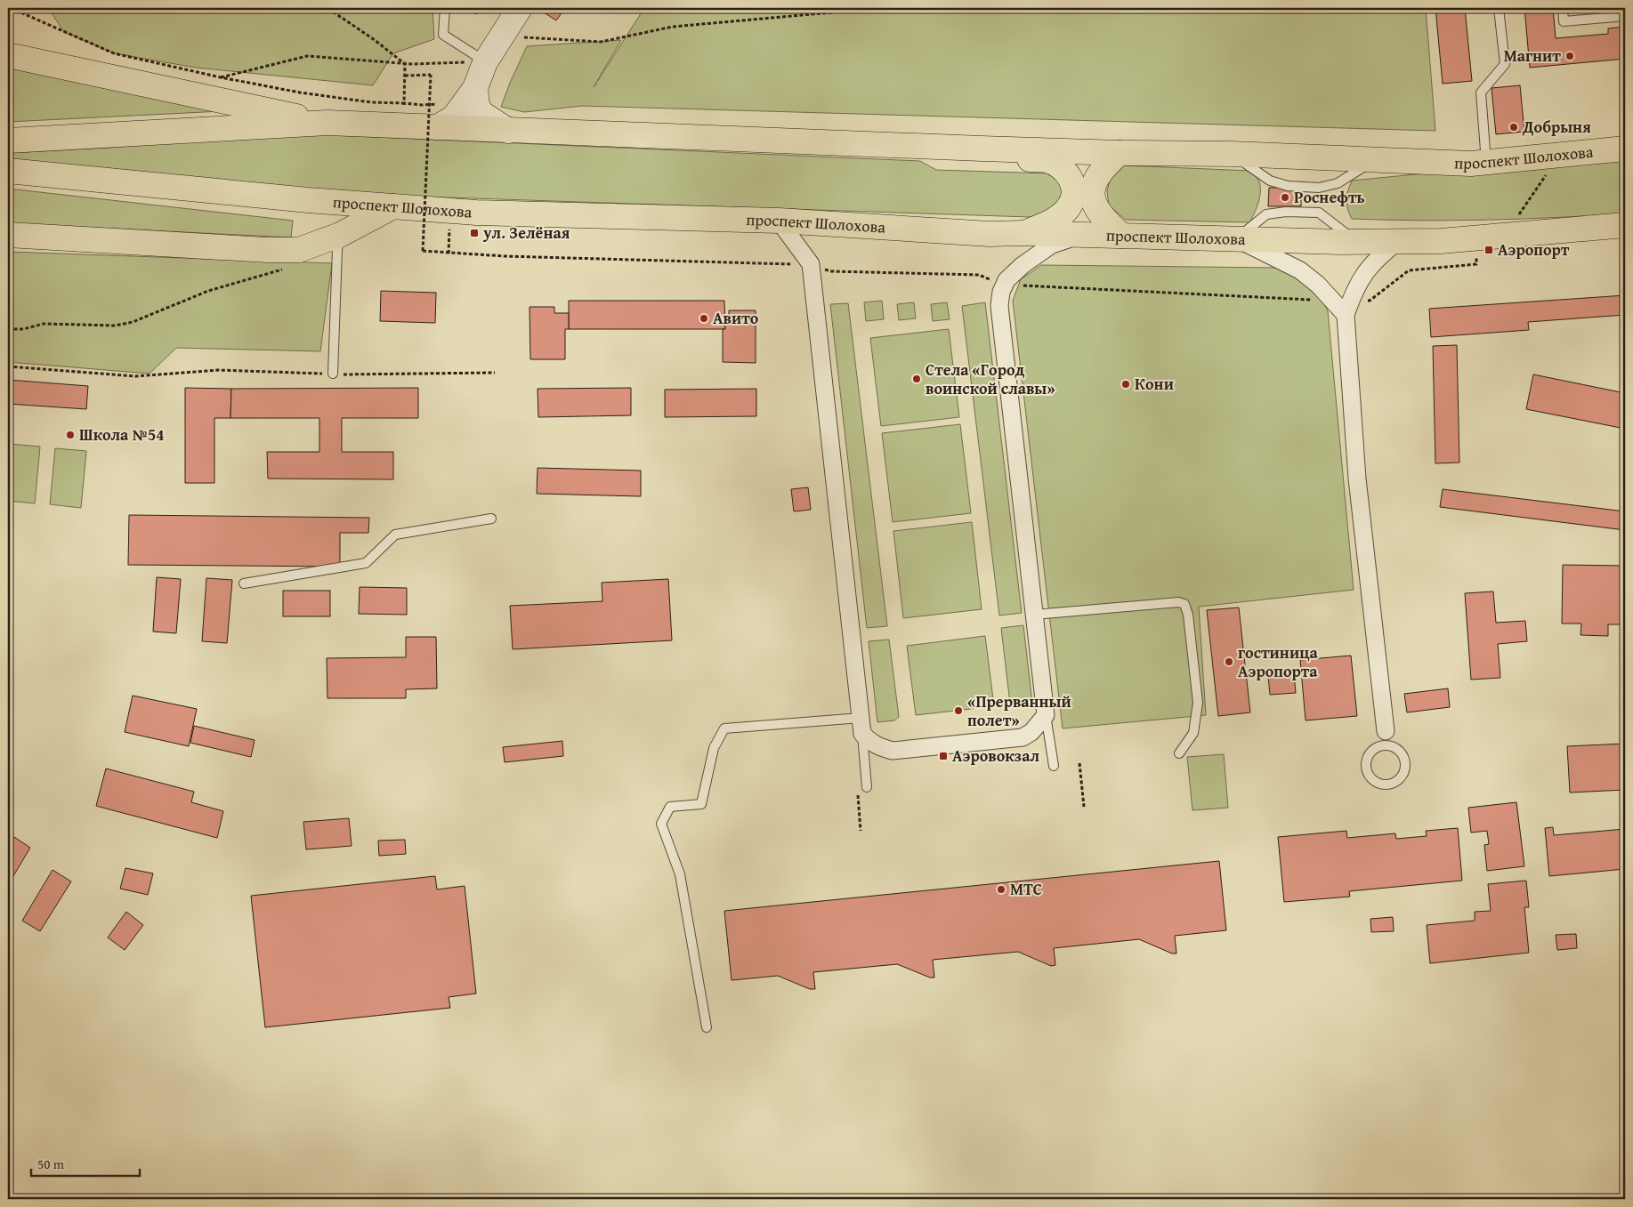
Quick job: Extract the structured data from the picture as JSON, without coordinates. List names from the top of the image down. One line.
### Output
{"streets":{"main road":["проспект Шолохова"]},"places":{"other":["Магнит","Добрыня","Роснефть","Авито","Стела «Город воинской славы»","Кони","Школа №54","гостиница Аэропорта","«Пpepвaнный пoлeт»","МТС"],"transit":["ул. Зелёная","Аэропорт","Аэровокзал"]},"scale_bar":"50 m"}
